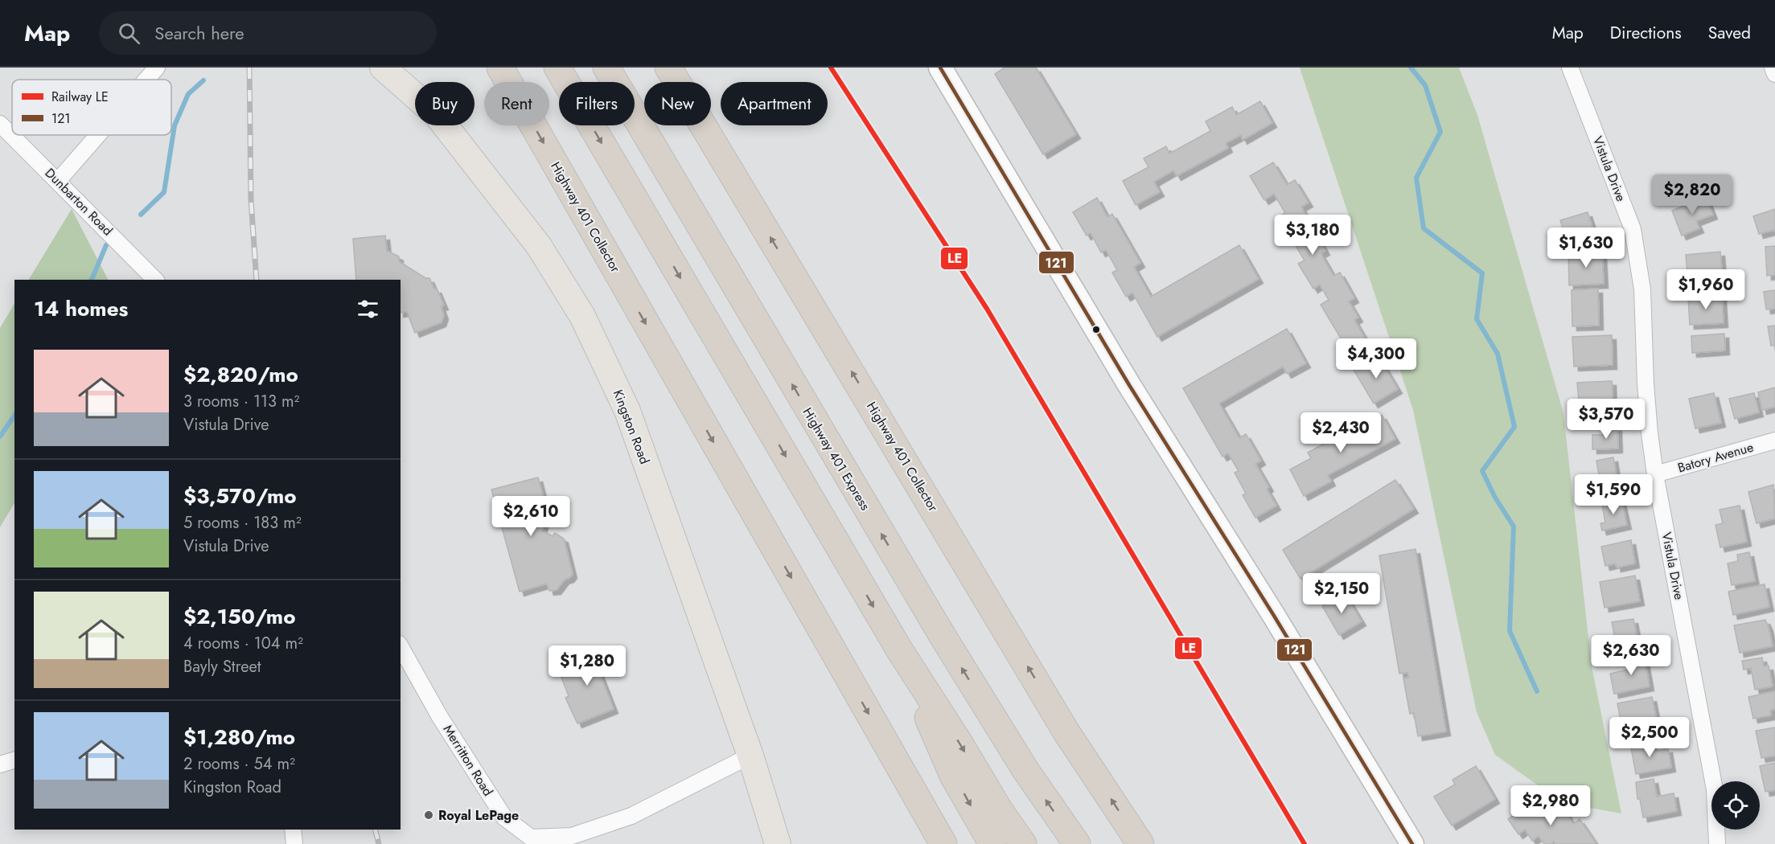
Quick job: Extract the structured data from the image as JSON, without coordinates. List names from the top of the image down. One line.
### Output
{"streets":{"highway":["Highway 401 Collector","Highway 401 Express"],"main road":["Kingston Road"],"street":["Vistula Drive","Dunbarton Road","Batory Avenue","Merritton Road"]},"crossings":[["Vistula Drive","Batory Avenue"],["Kingston Road","Merritton Road"]],"places":["Royal LePage"],"lines":["rail line LE","transit line 121"],"legend":["Railway LE","121"],"page":{"header":"Map","search":"Search here","nav":["Map","Directions","Saved"],"chip":["Buy","Rent","Filters","New","Apartment"],"price":["$2,820","$3,180","$1,630","$1,960","$4,300","$3,570","$2,430","$1,590","$2,610","$2,150","$2,630","$1,280","$2,500","$2,980"],"heading":"14 homes","list":[{"name":"$2,820/mo","note":"3 rooms · 113 m² · Vistula Drive"},{"name":"$3,570/mo","note":"5 rooms · 183 m² · Vistula Drive"},{"name":"$2,150/mo","note":"4 rooms · 104 m² · Bayly Street"},{"name":"$1,280/mo","note":"2 rooms · 54 m² · Kingston Road"}]}}
